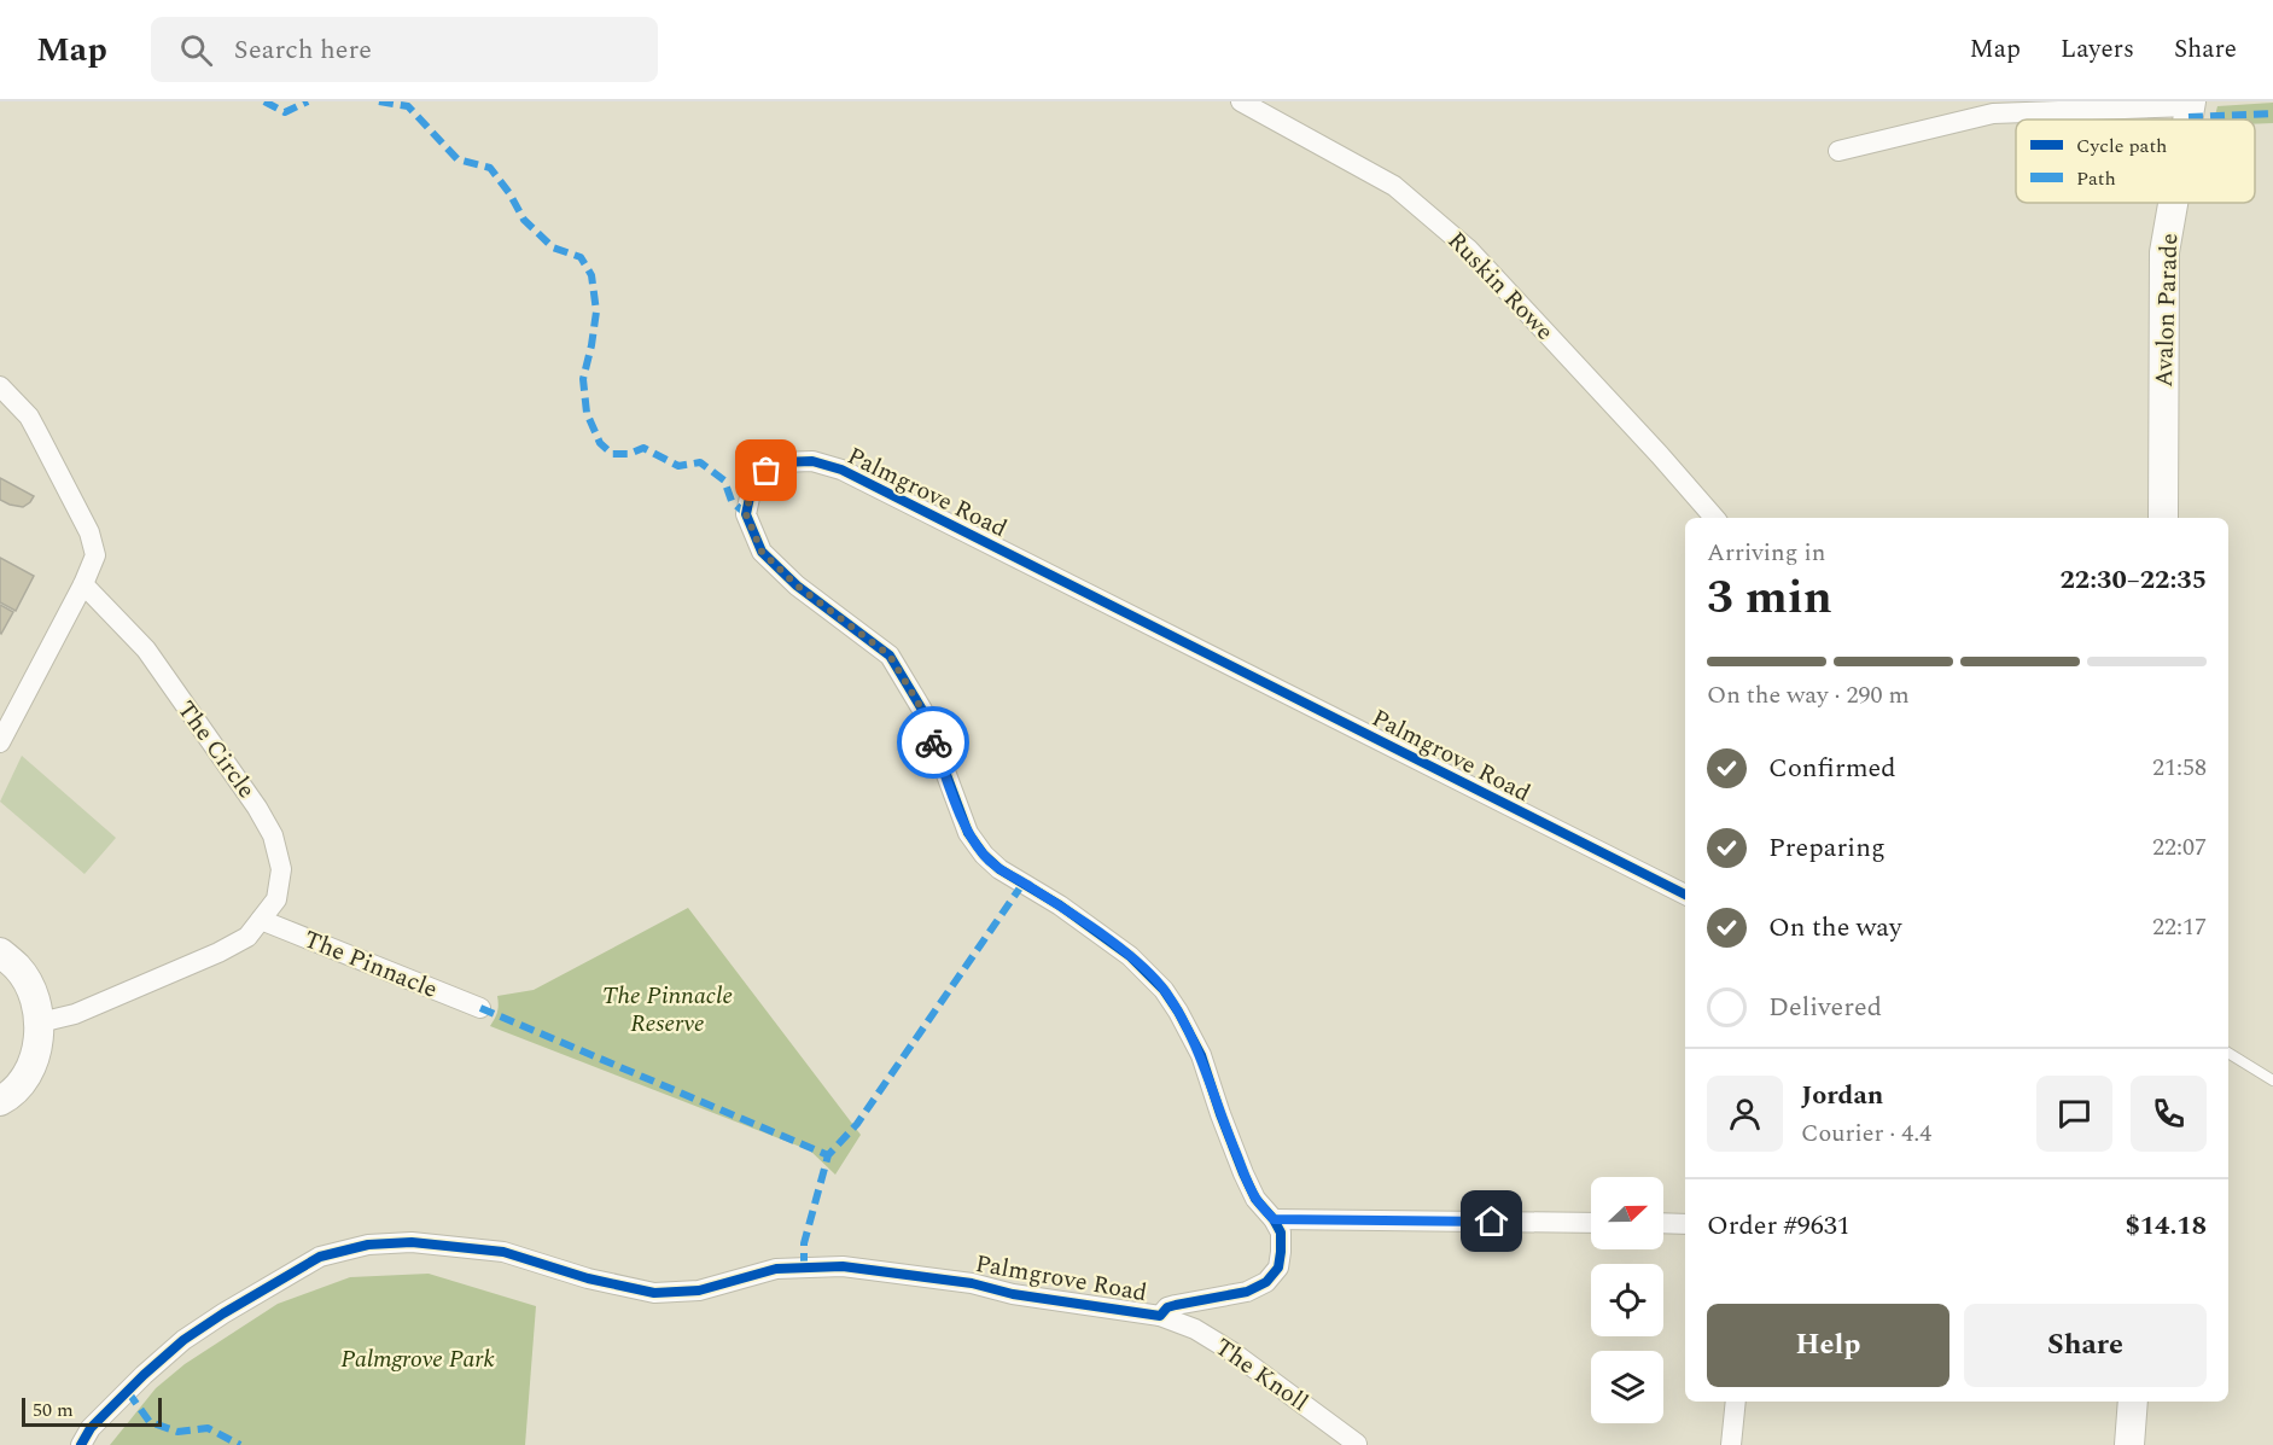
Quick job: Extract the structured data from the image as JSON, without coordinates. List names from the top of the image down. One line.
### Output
{"streets":{"street":["Ruskin Rowe","Avalon Parade","Palmgrove Road","The Circle","The Pinnacle","The Knoll"]},"crossings":[["Palmgrove Road","The Knoll"],["The Circle","The Pinnacle"]],"parks":["The Pinnacle Reserve","Palmgrove Park"],"legend":["Cycle path","Path"],"scale_bar":"50 m","north":"right","page":{"header":"Map","search":"Search here","nav":["Map","Layers","Share"],"heading":["3 min","Arriving in","22:30–22:35"],"panel":["Jordan","Courier · 4.4","Order #9631","$14.18"],"bar":"On the way · 290 m","list":[["Confirmed","21:58"],["Preparing","22:07"],["On the way","22:17"],"Delivered"],"buttons":["Help","Share"],"scale":"50 m"}}
